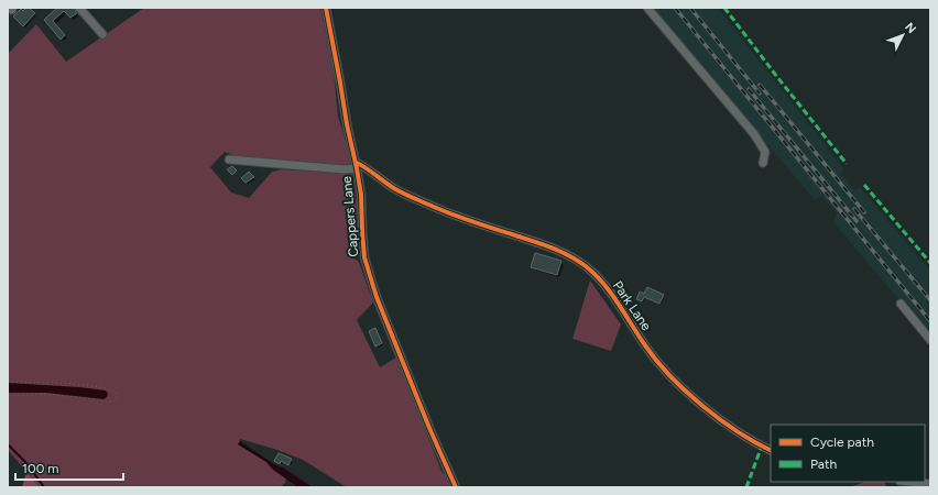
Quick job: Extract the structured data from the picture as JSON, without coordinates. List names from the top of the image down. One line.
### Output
{"streets":{"street":["Cappers Lane","Park Lane"]},"crossings":[["Cappers Lane","Park Lane"]],"legend":["Cycle path","Path"],"scale_bar":"100 m","north":"top right"}
